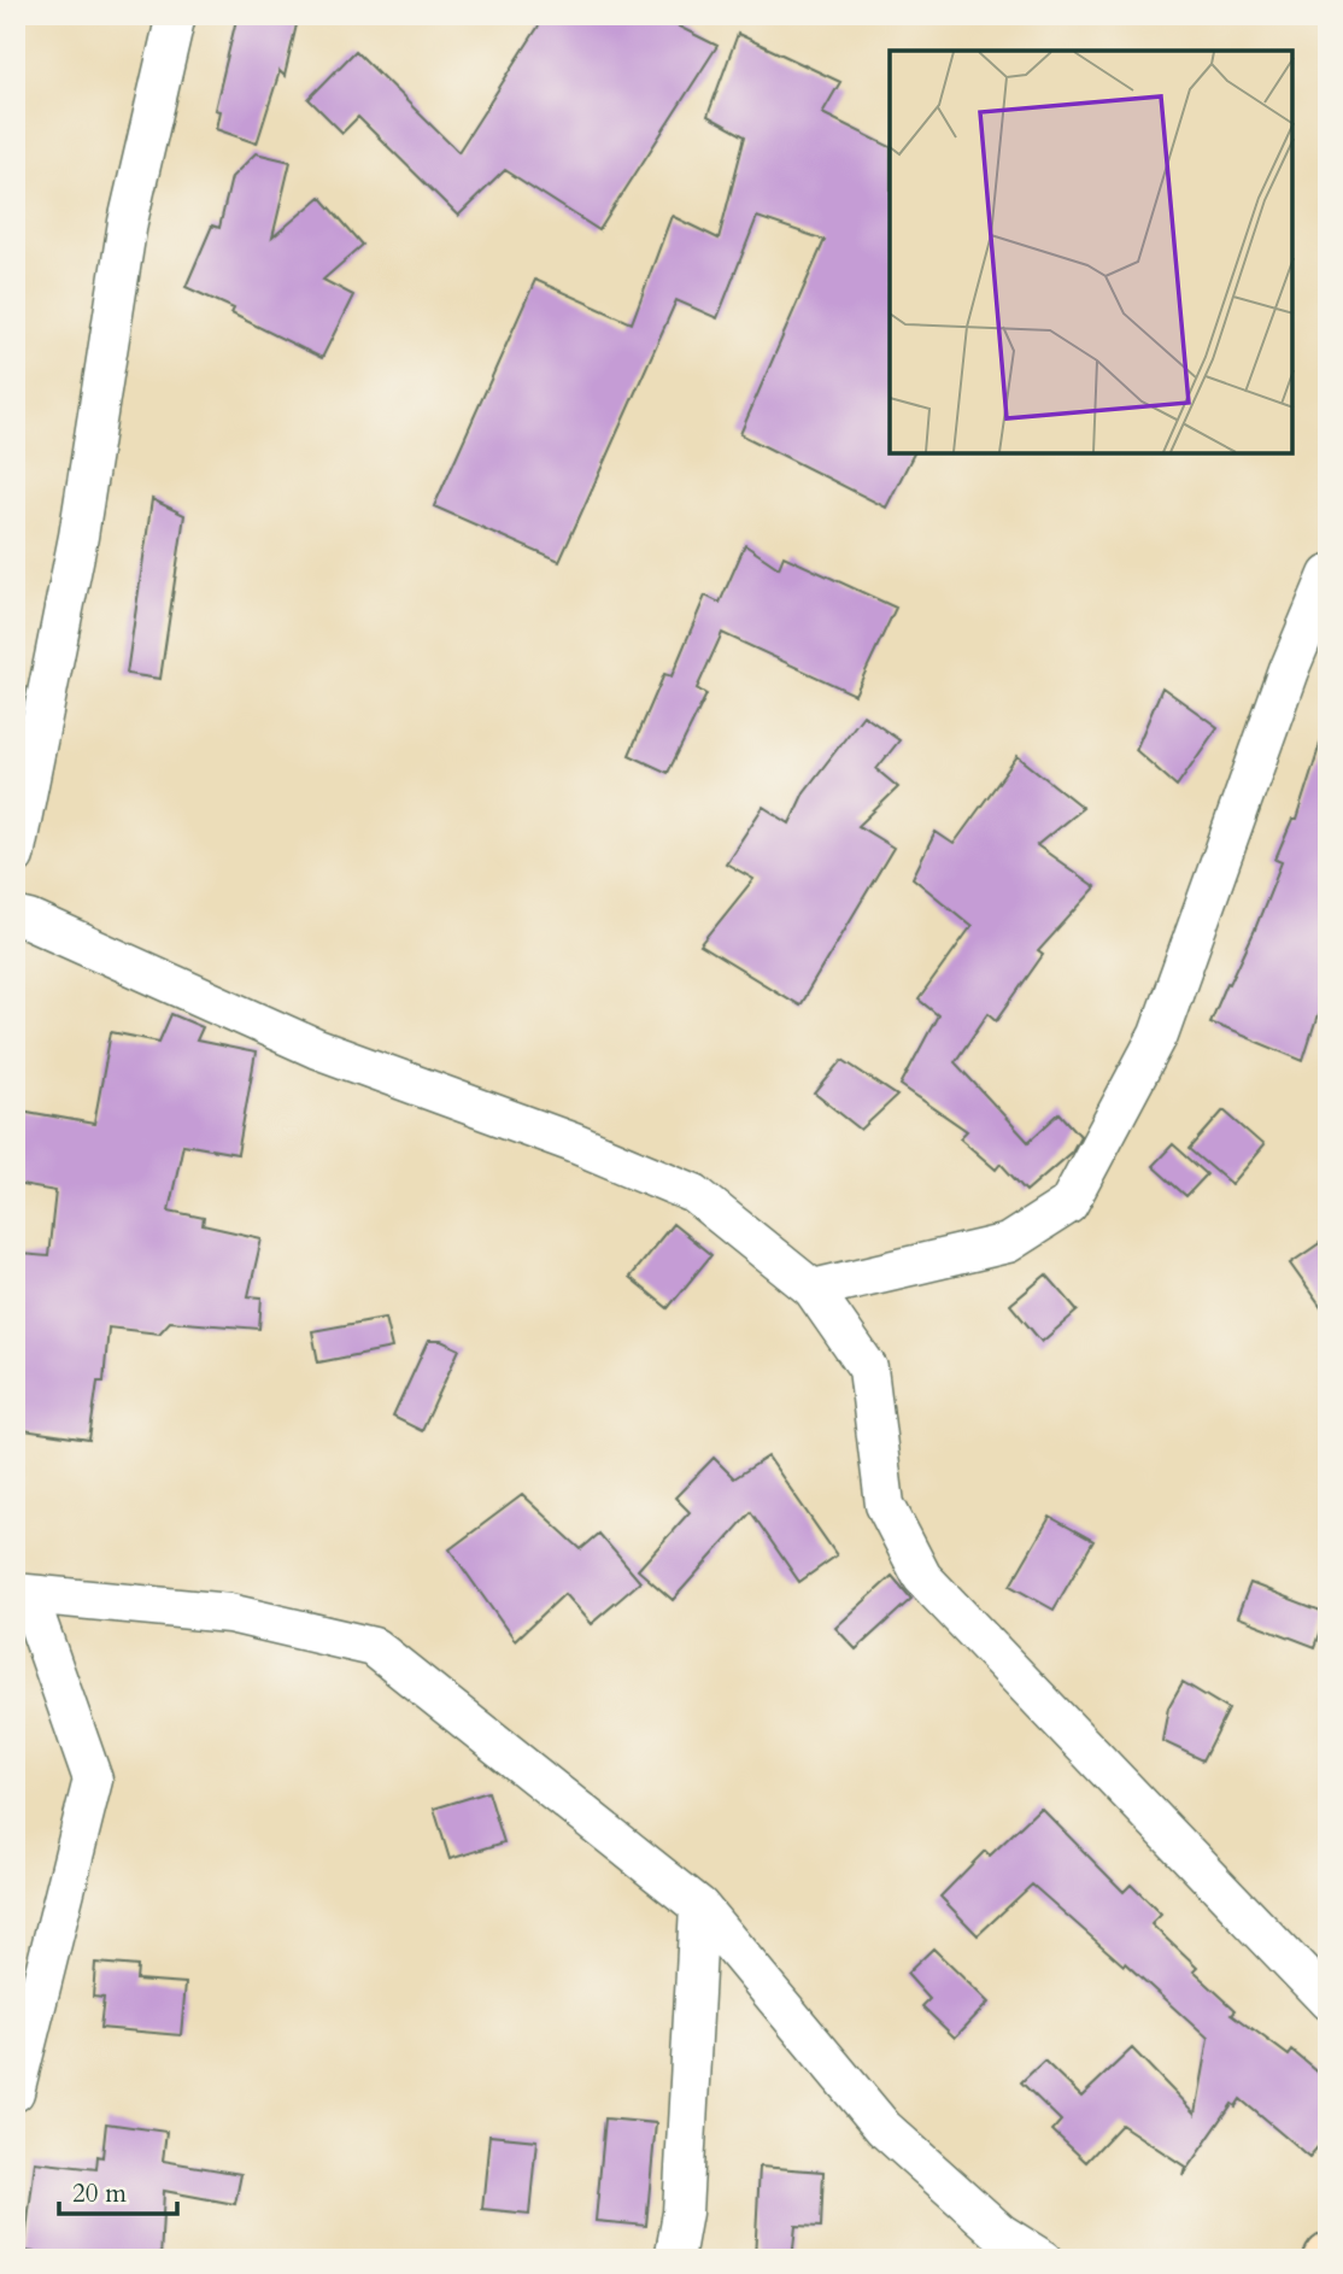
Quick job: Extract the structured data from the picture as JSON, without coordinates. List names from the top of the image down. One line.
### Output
{"scale_bar":"20 m"}
